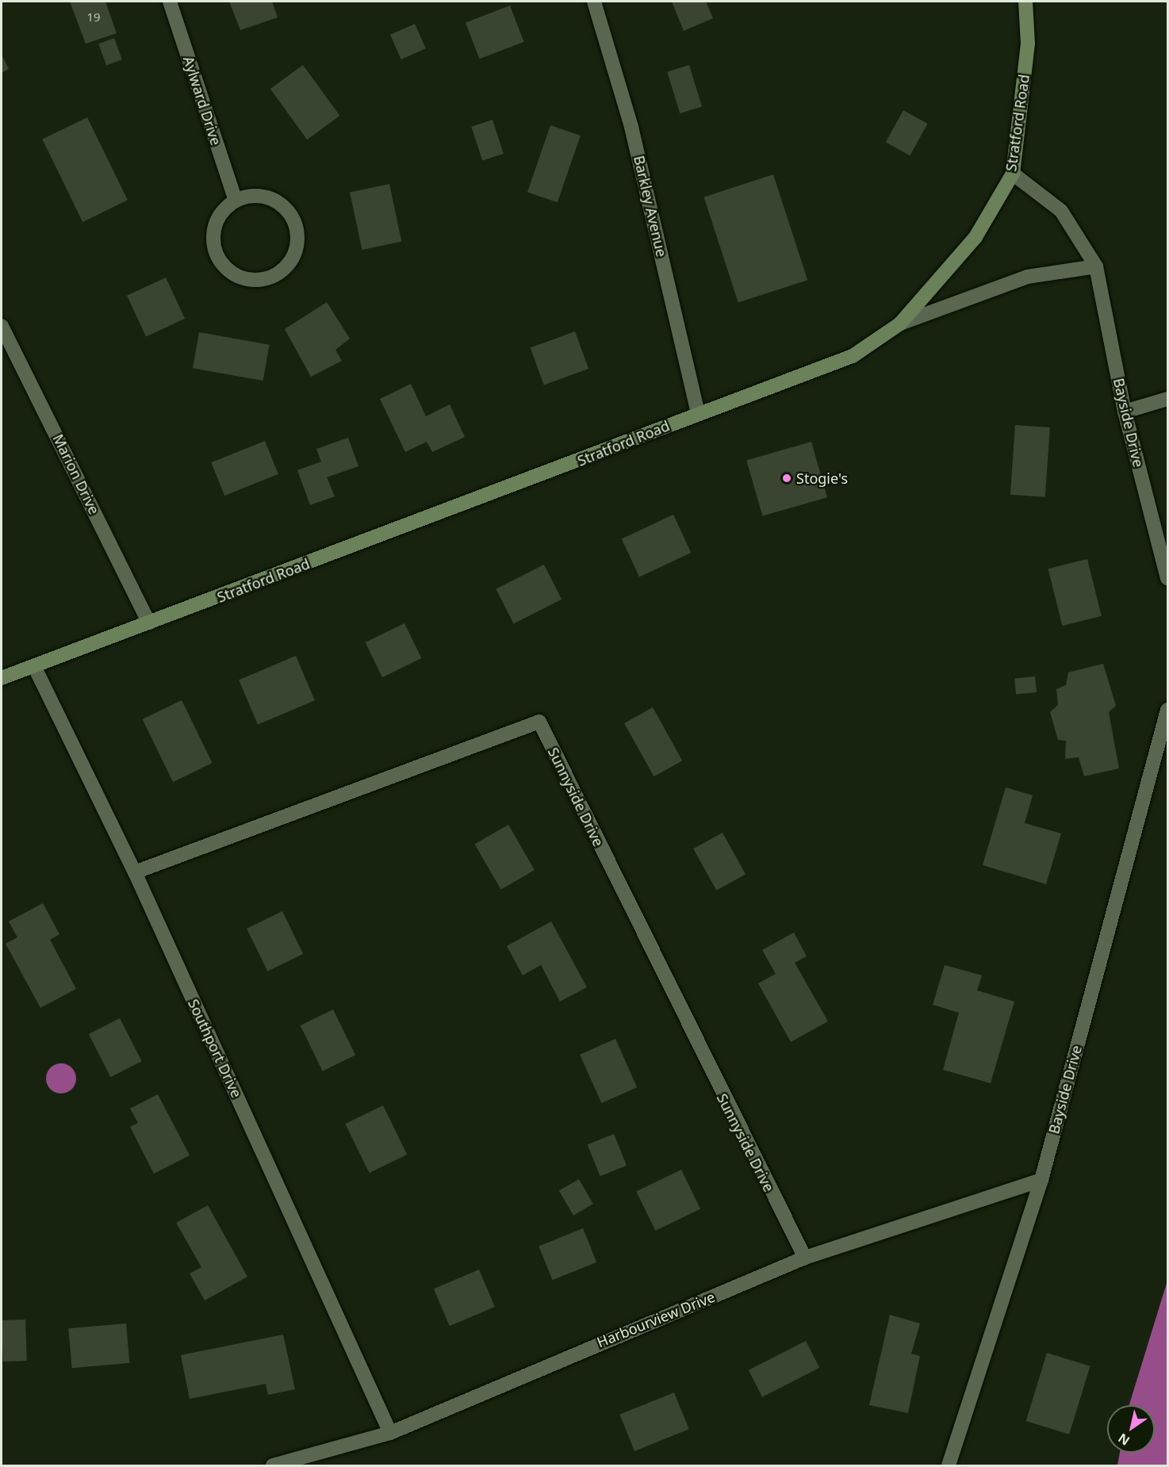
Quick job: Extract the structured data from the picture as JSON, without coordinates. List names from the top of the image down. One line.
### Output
{"streets":{"main road":["Stratford Road"],"street":["Aylward Drive","Barkley Avenue","Bayside Drive","Marion Drive","Sunnyside Drive","Southport Drive","Harbourview Drive"]},"crossings":[["Stratford Road","Barkley Avenue"],["Stratford Road","Bayside Drive"],["Stratford Road","Marion Drive"],["Stratford Road","Southport Drive"],["Bayside Drive","Harbourview Drive"],["Sunnyside Drive","Southport Drive"],["Sunnyside Drive","Harbourview Drive"],["Southport Drive","Harbourview Drive"]],"places":["Stogie's"],"house_numbers":["19"],"north":"bottom left"}
